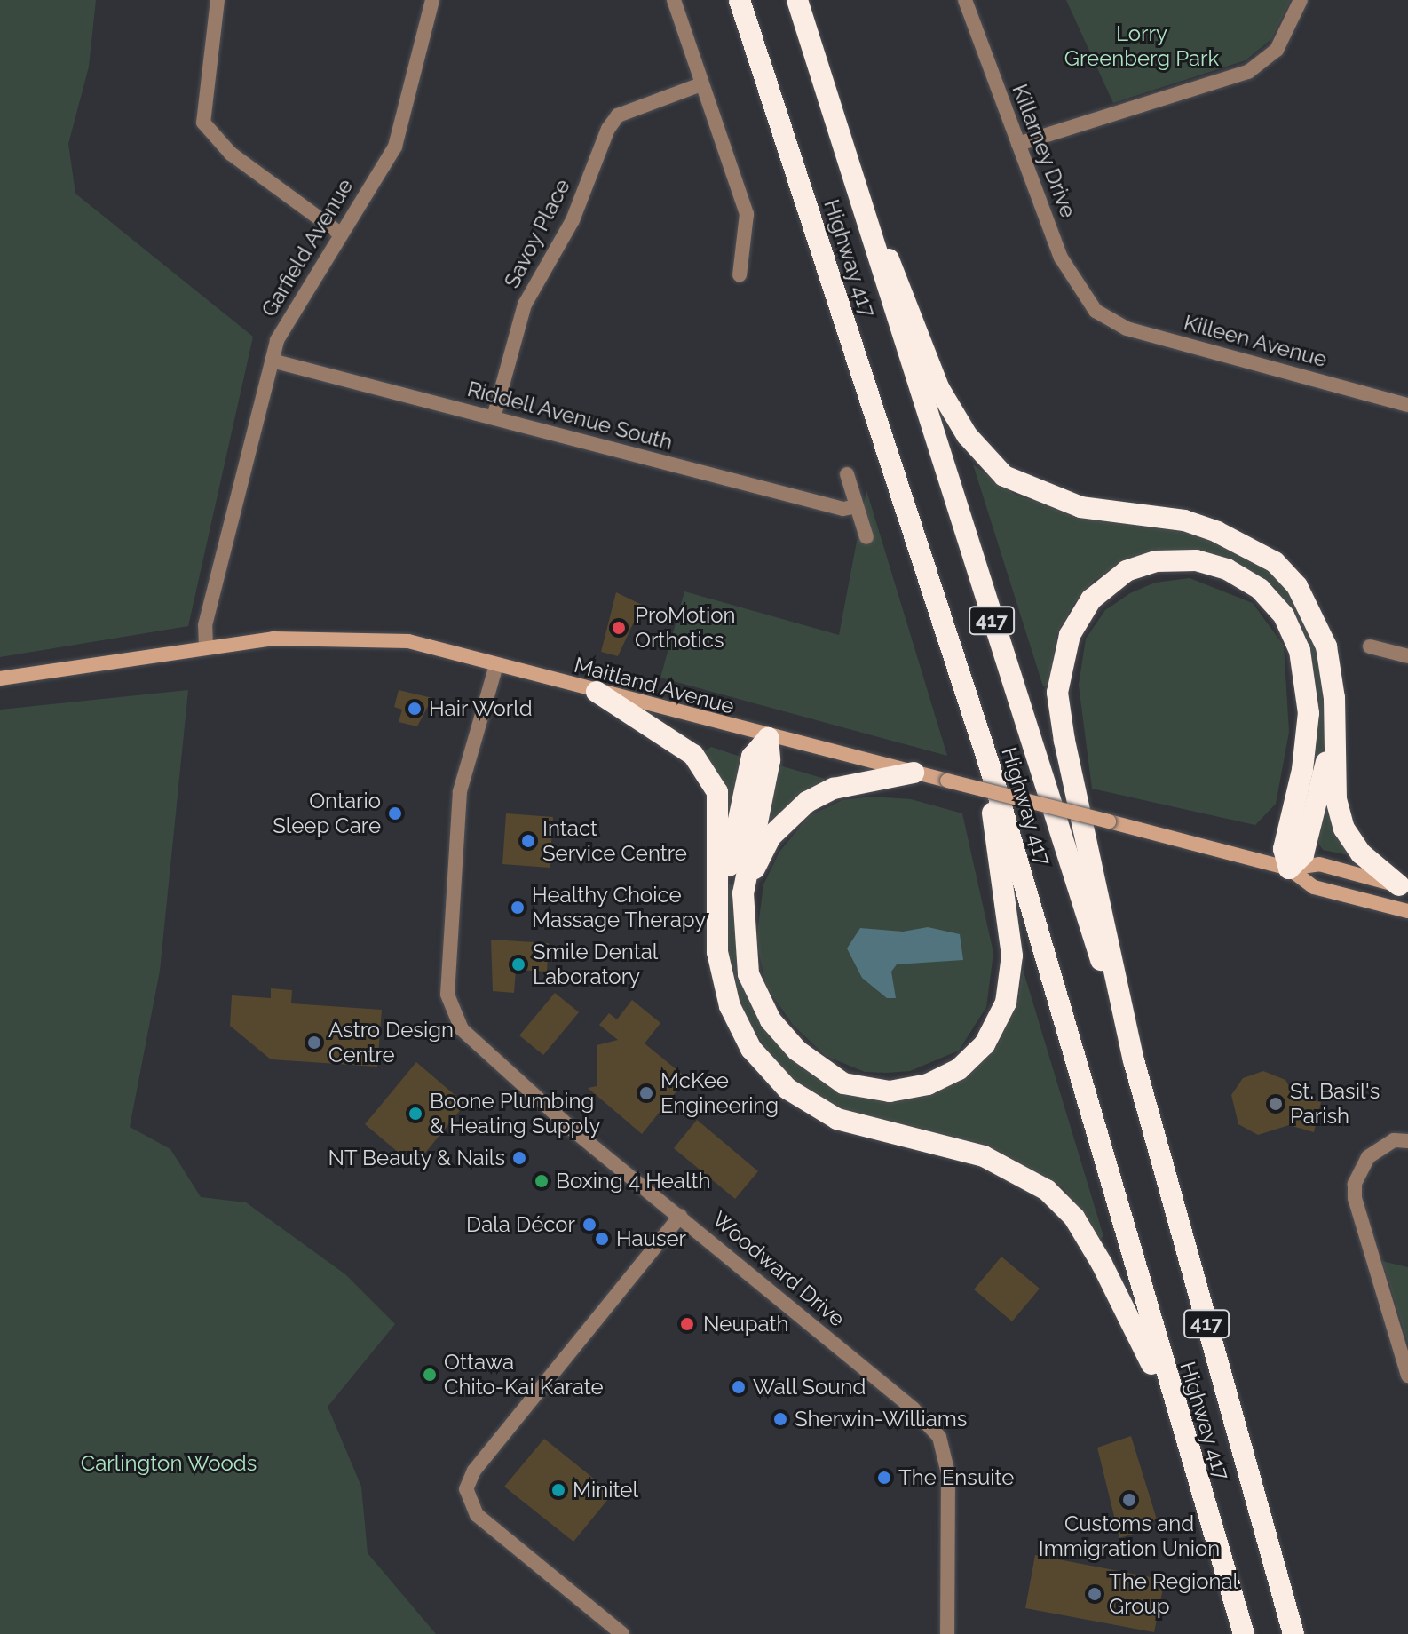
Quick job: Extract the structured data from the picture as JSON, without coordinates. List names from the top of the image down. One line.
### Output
{"streets":{"highway":["Highway 417","417"],"main road":["Maitland Avenue"],"street":["Killarney Drive","Savoy Place","Garfield Avenue","Killeen Avenue","Riddell Avenue South","Woodward Drive"]},"crossings":[["Killarney Drive","Killeen Avenue"],["Savoy Place","Riddell Avenue South"],["Garfield Avenue","Riddell Avenue South"],["Garfield Avenue","Maitland Avenue"],["Maitland Avenue","Woodward Drive"]],"parks":["Lorry Greenberg Park","Carlington Woods"],"places":["ProMotion Orthotics","Hair World","Ontario Sleep Care","Intact Service Centre","Healthy Choice Massage Therapy","Smile Dental Laboratory","Astro Design Centre","McKee Engineering","St. Basil's Parish","Boone Plumbing & Heating Supply","NT Beauty & Nails","Boxing 4 Health","Dala Décor","Hauser","Neupath","Ottawa Chito-Kai Karate","Wall Sound","Sherwin-Williams","The Ensuite","Minitel","Customs and Immigration Union","The Regional Group"]}
